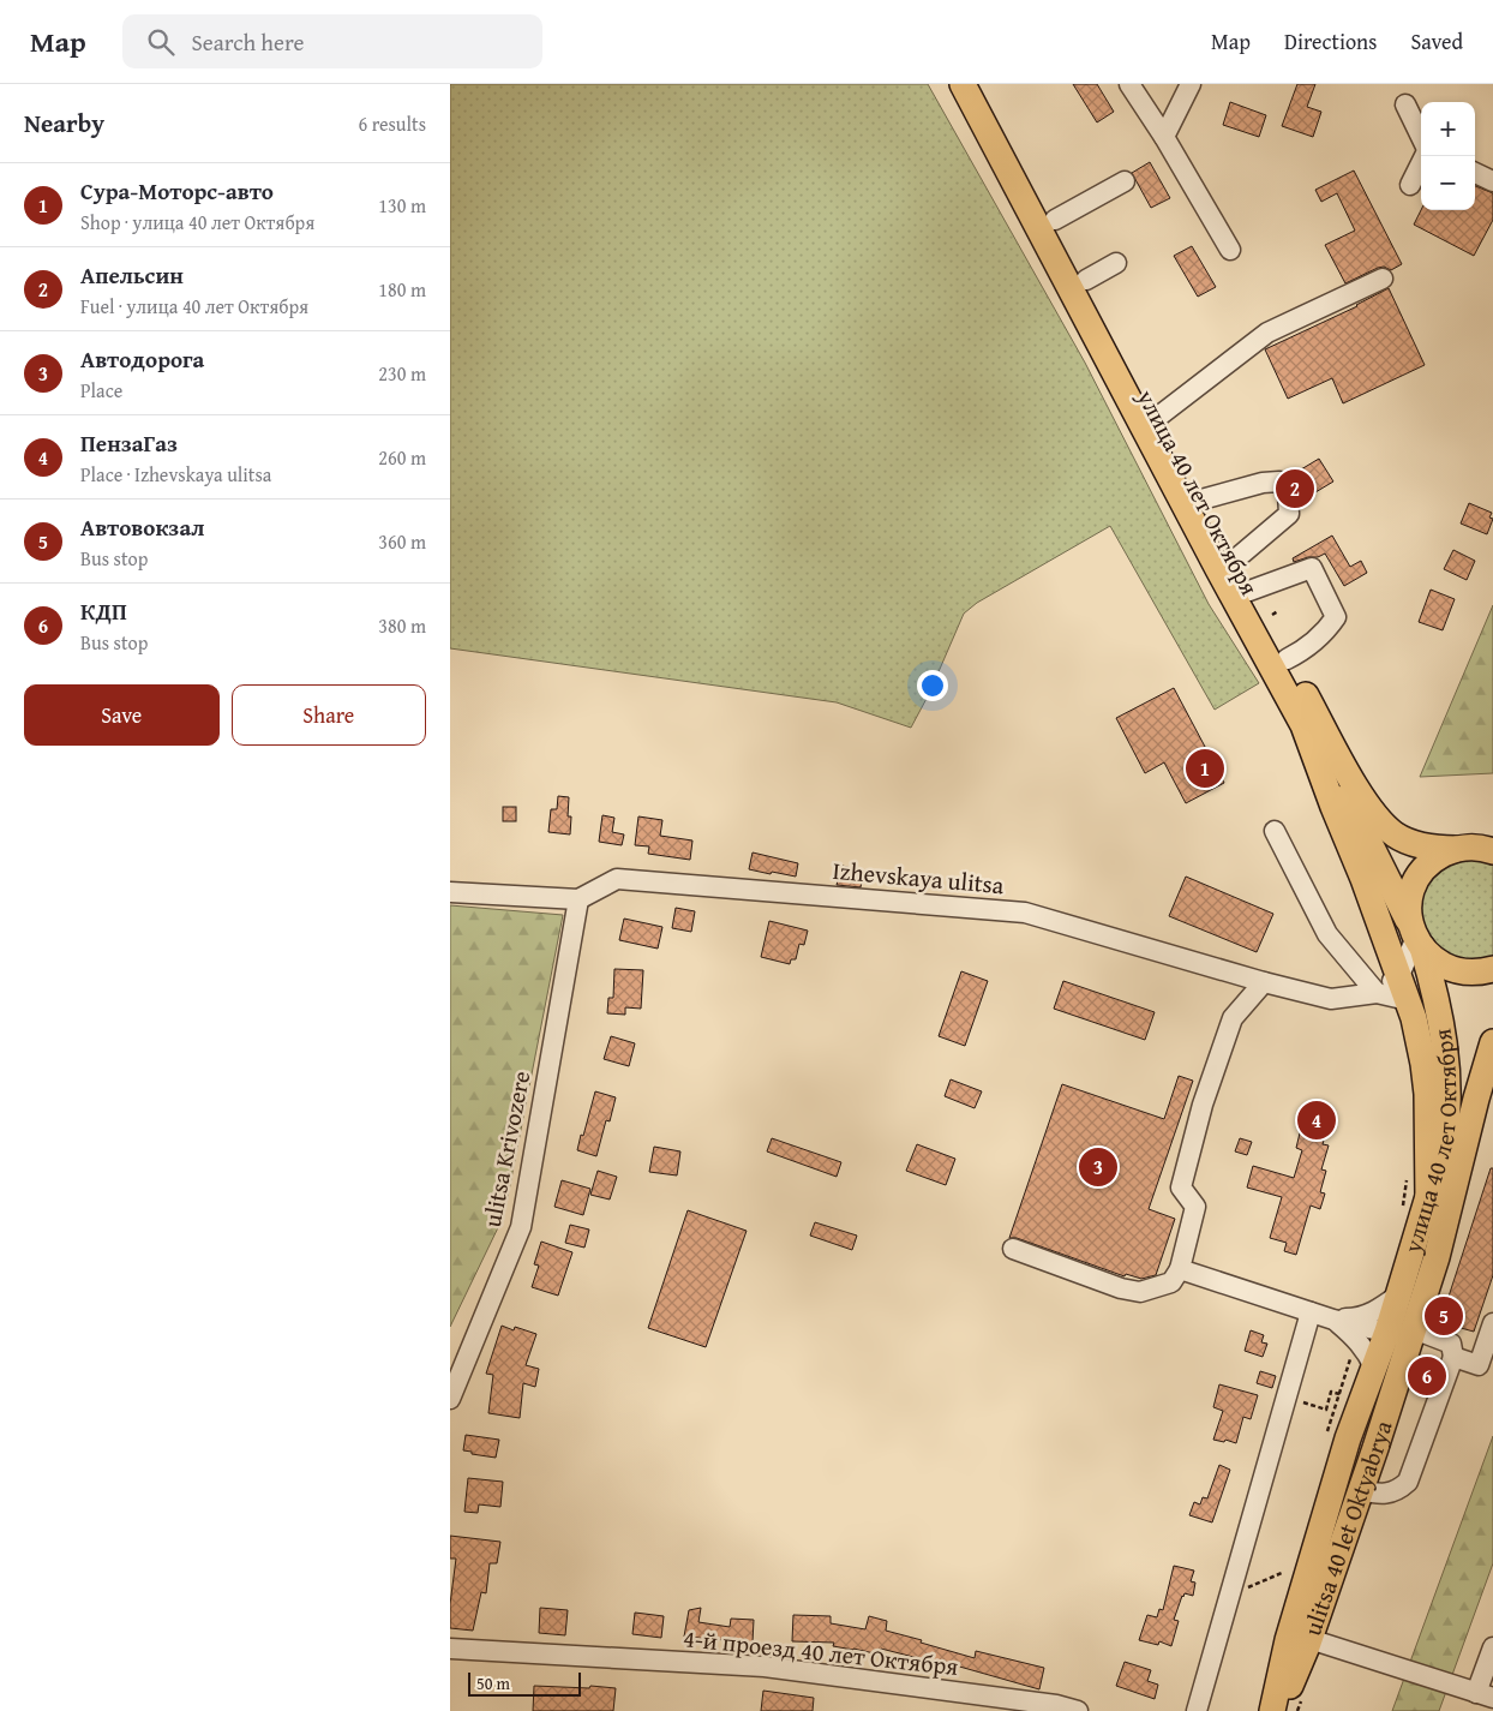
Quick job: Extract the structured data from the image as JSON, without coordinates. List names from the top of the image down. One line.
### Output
{"streets":{"main road":["улица 40 лет Октября","ulitsa 40 let Oktyabrya"],"street":["Izhevskaya ulitsa","ulitsa Krivozere","4-й проезд 40 лет Октября"]},"crossings":[["улица 40 лет Октября","Izhevskaya ulitsa"],["улица 40 лет Октября","ulitsa 40 let Oktyabrya"],["Izhevskaya ulitsa","ulitsa Krivozere"]],"scale_bar":"50 m","page":{"header":"Map","search":"Search here","nav":["Map","Directions","Saved"],"heading":["Nearby","6 results"],"map_buttons":["+","−"],"list":[{"mark":"1","name":"Сура-Моторс-авто","note":"Shop · улица 40 лет Октября","value":"130 m"},{"mark":"2","name":"Апельсин","note":"Fuel · улица 40 лет Октября","value":"180 m"},{"mark":"3","name":"Автодорога","note":"Place","value":"230 m"},{"mark":"4","name":"ПензаГаз","note":"Place · Izhevskaya ulitsa","value":"260 m"},{"mark":"5","name":"Автовокзал","note":"Bus stop","value":"360 m"},{"mark":"6","name":"КДП","note":"Bus stop","value":"380 m"}],"pins":["2","1","4","3","5","6"],"buttons":["Save","Share"],"scale":"50 m"}}
